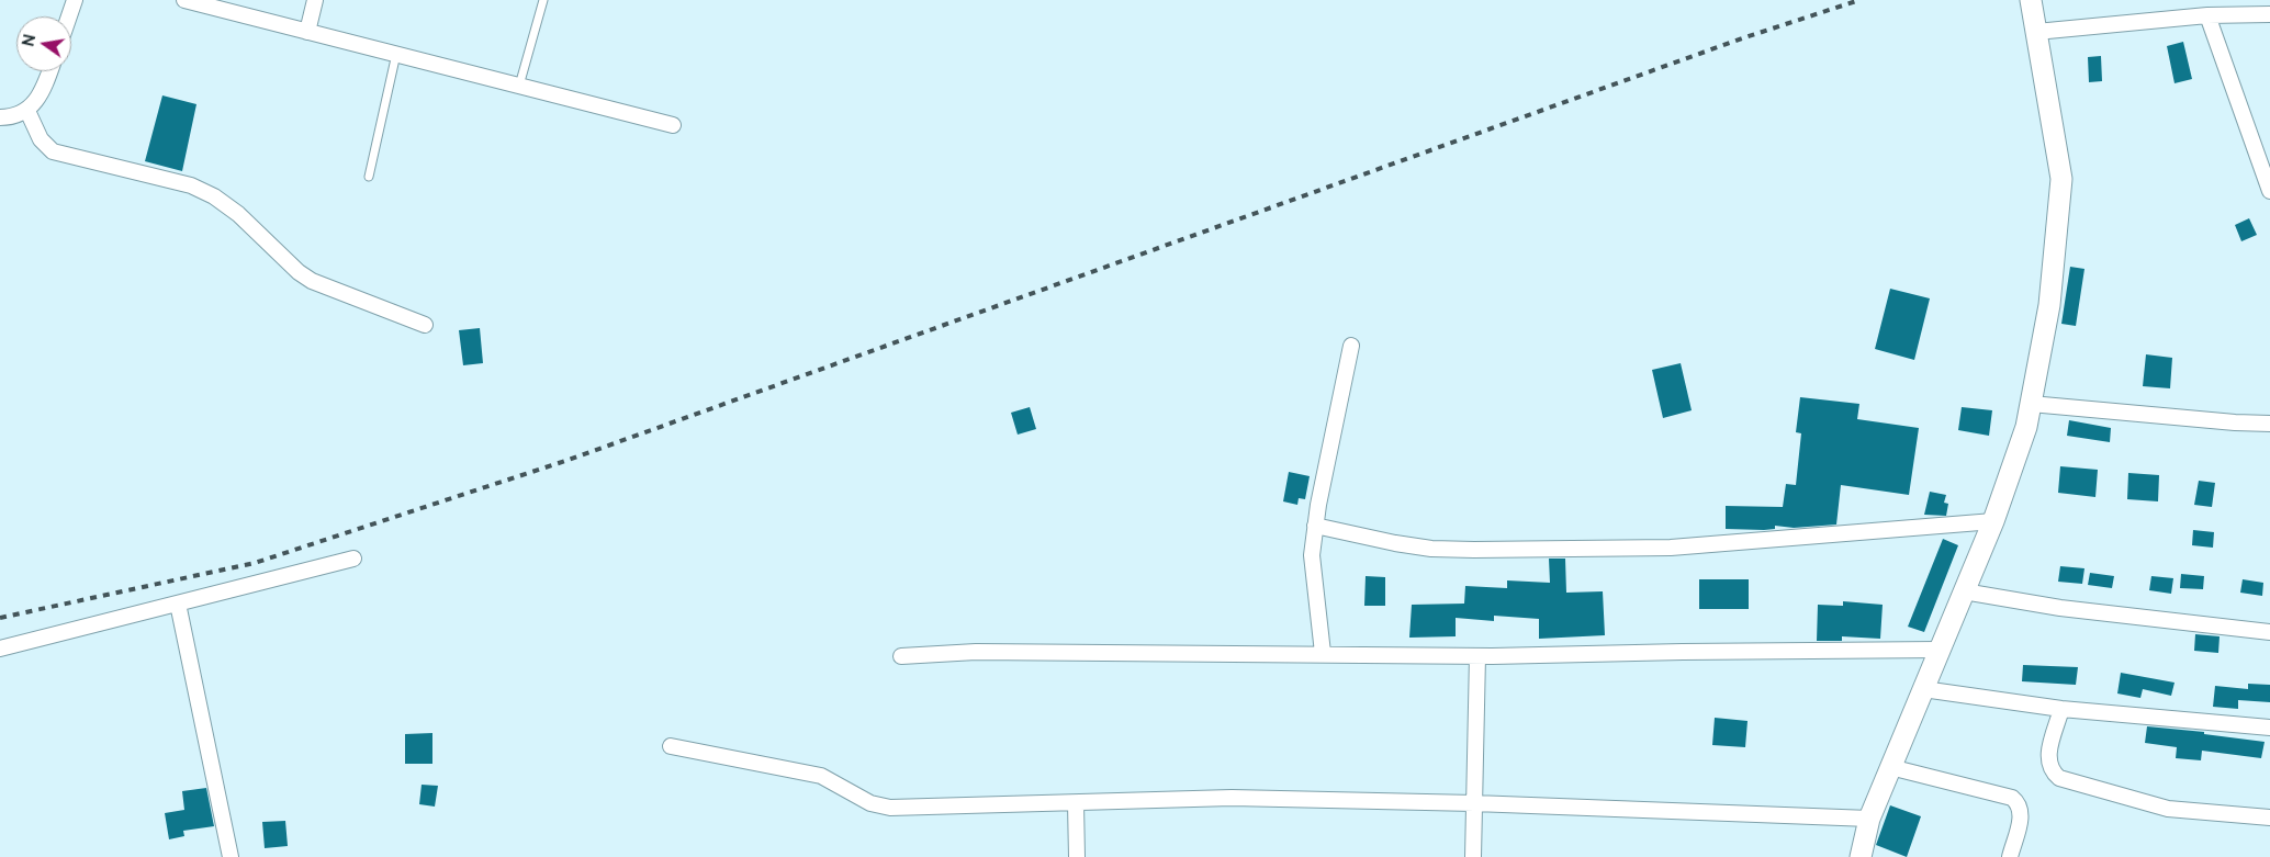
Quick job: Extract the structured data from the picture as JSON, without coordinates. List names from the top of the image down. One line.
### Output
{"north":"left"}
